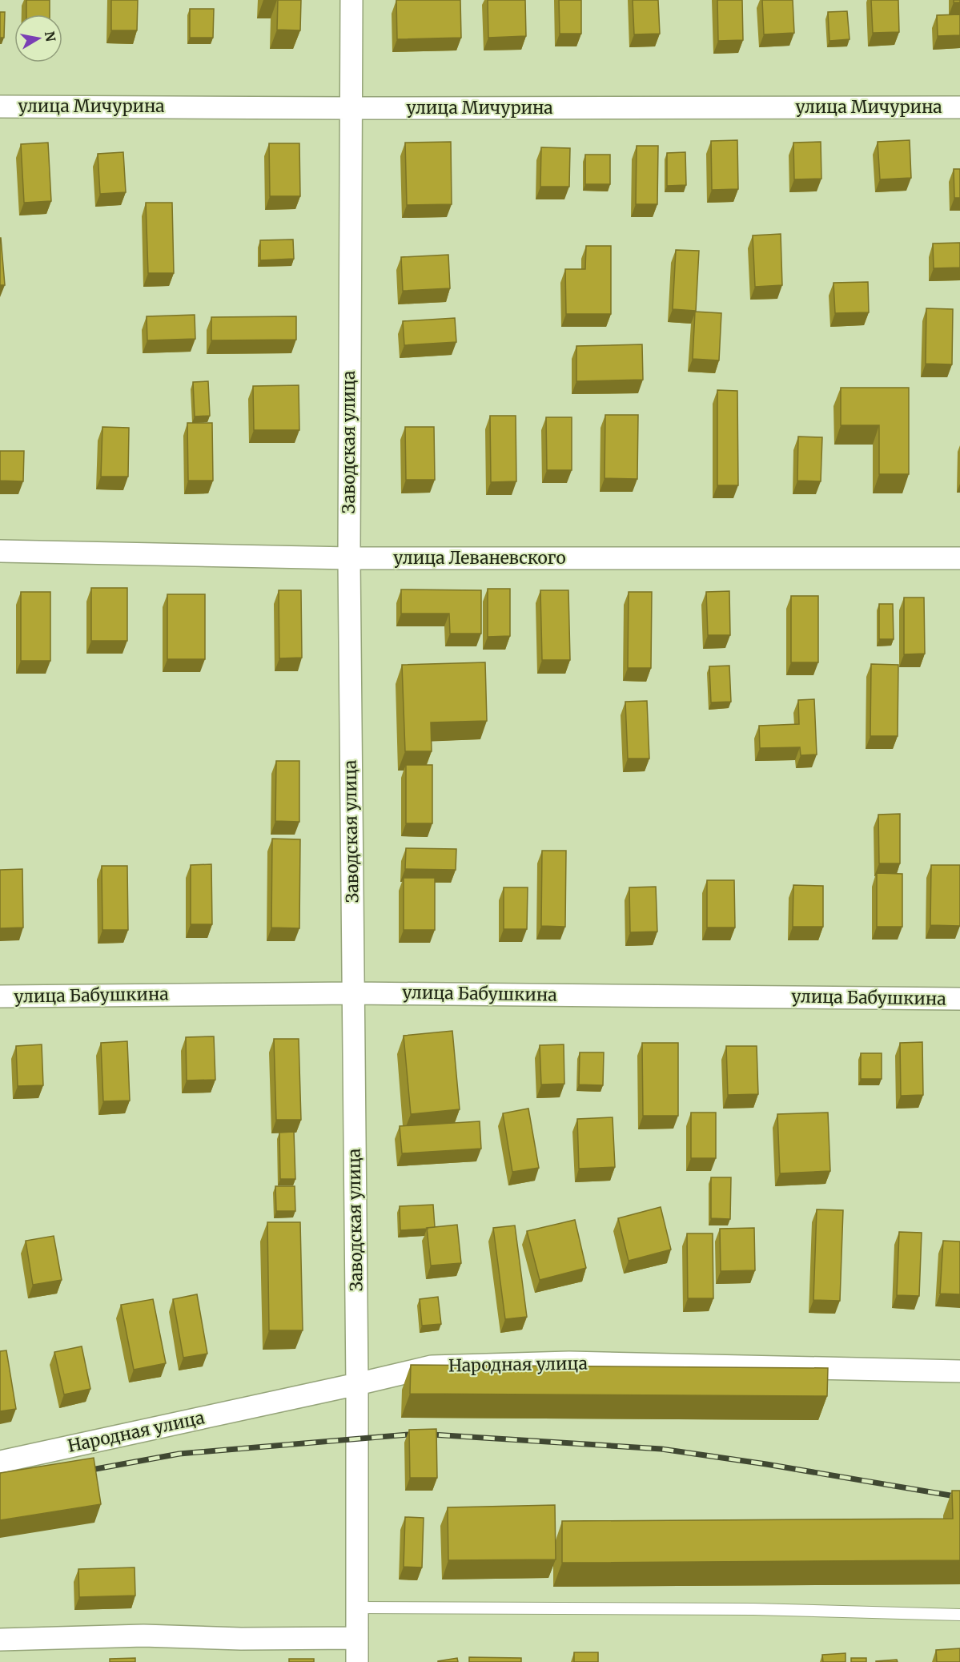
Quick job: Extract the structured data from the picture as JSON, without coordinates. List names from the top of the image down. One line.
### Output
{"streets":{"street":["улица Мичурина","Заводская улица","улица Леваневского","улица Бабушкина","Народная улица"]},"crossings":[["улица Мичурина","Заводская улица"],["Заводская улица","улица Леваневского"],["Заводская улица","улица Бабушкина"],["Заводская улица","Народная улица"]],"north":"right"}
